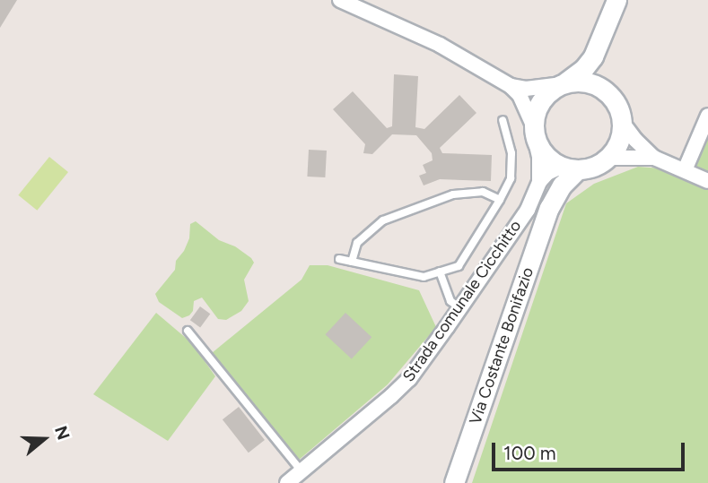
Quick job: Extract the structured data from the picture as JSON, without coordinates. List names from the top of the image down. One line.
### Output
{"streets":{"main road":["Via Costante Bonifazio"],"street":["Strada comunale Cicchitto"]},"scale_bar":"100 m","north":"right"}
